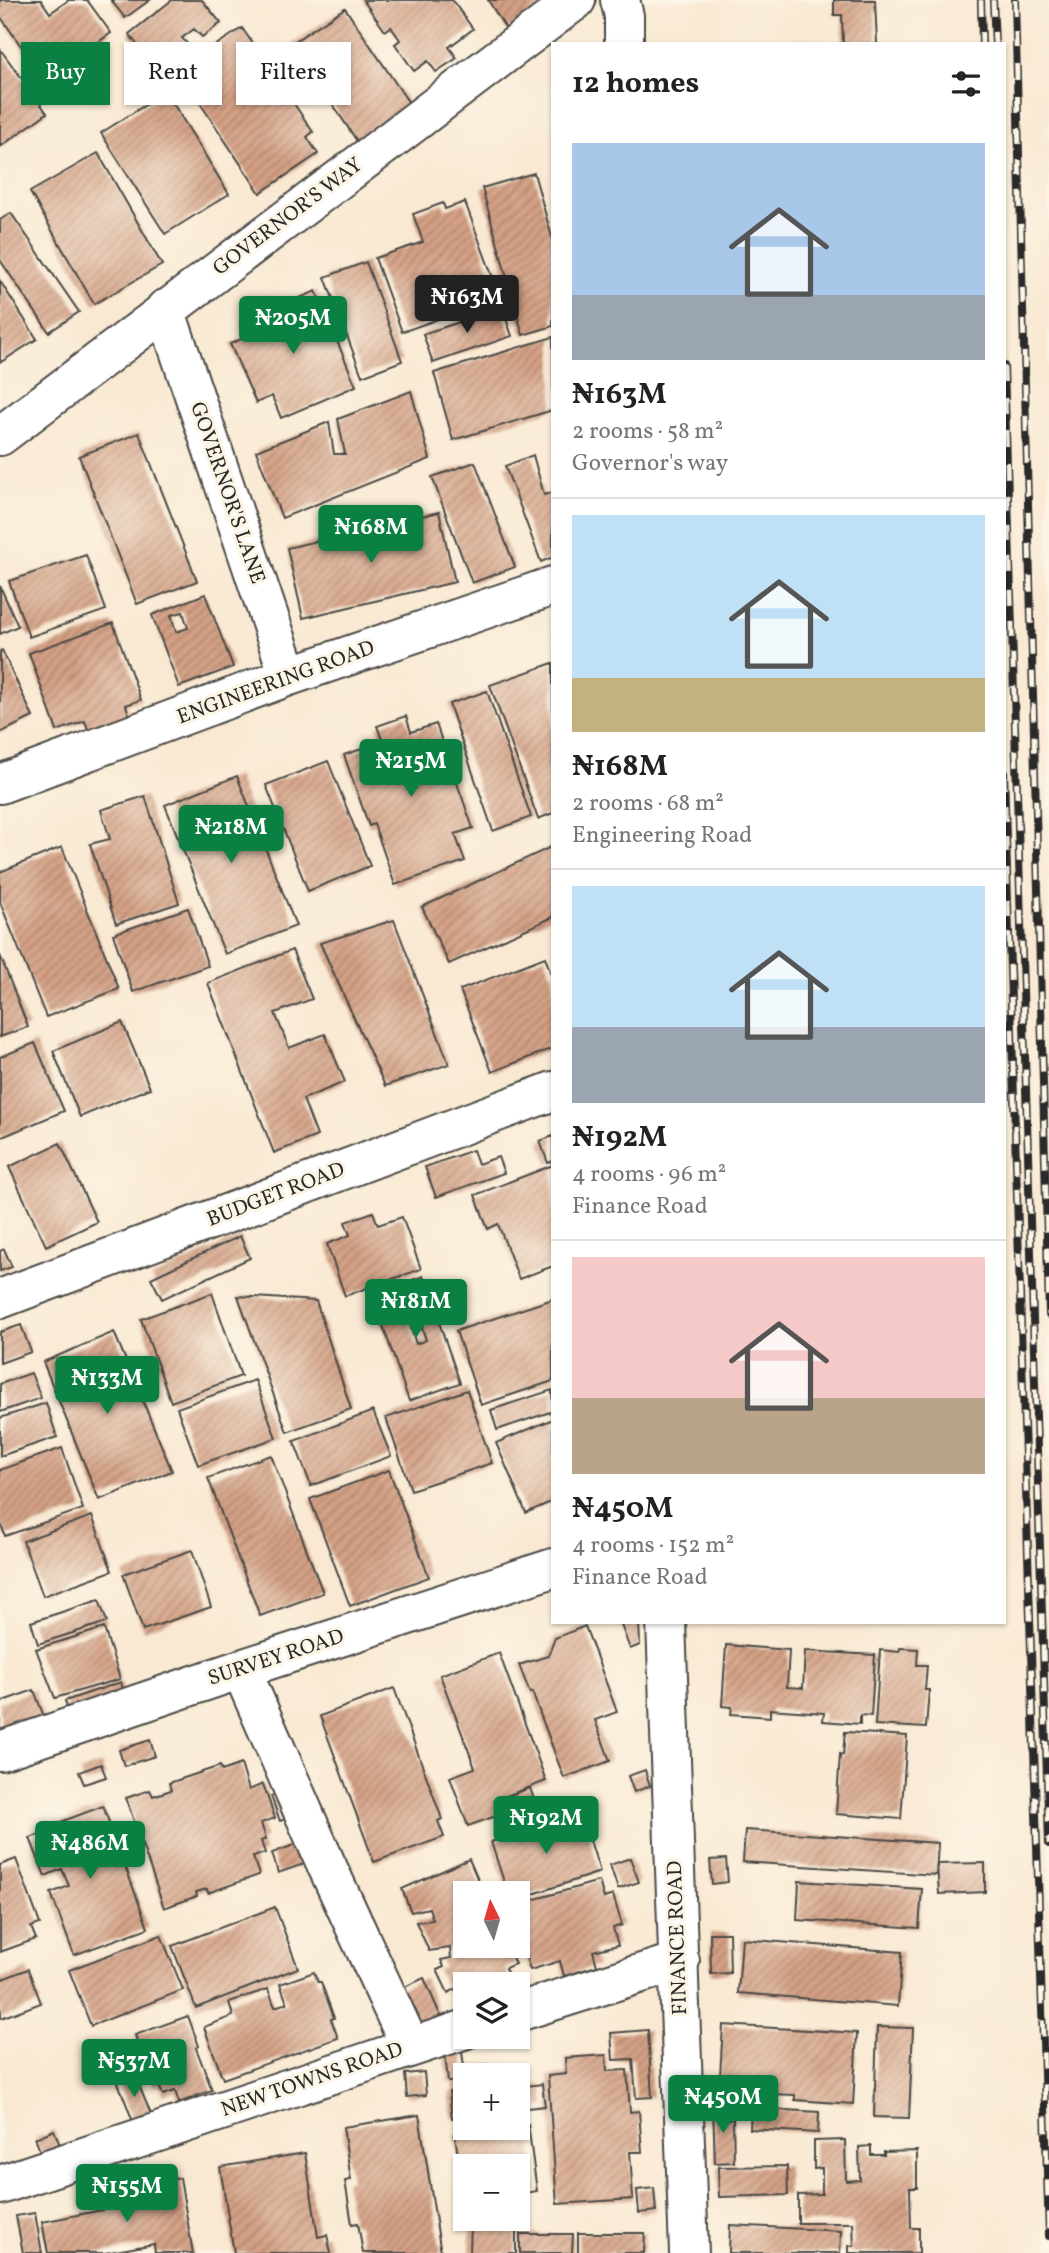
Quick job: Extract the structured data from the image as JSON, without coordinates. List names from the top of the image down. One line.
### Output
{"streets":{"street":["GOVERNOR'S WAY","GOVERNOR'S LANE","ENGINEERING ROAD","BUDGET ROAD","SURVEY ROAD","FINANCE ROAD","NEW TOWNS ROAD"]},"crossings":[["GOVERNOR'S WAY","GOVERNOR'S LANE"],["GOVERNOR'S LANE","ENGINEERING ROAD"]],"north":"top","page":{"chip":["Buy","Rent","Filters"],"heading":"12 homes","list":[{"name":"₦163M","note":"2 rooms · 58 m² · Governor's way"},{"name":"₦168M","note":"2 rooms · 68 m² · Engineering Road"},{"name":"₦192M","note":"4 rooms · 96 m² · Finance Road"},{"name":"₦450M","note":"4 rooms · 152 m² · Finance Road"}],"price":["₦163M","₦205M","₦168M","₦215M","₦218M","₦181M","₦133M","₦192M","₦486M","₦537M","₦450M","₦155M"],"map_buttons":["+","−"]}}
